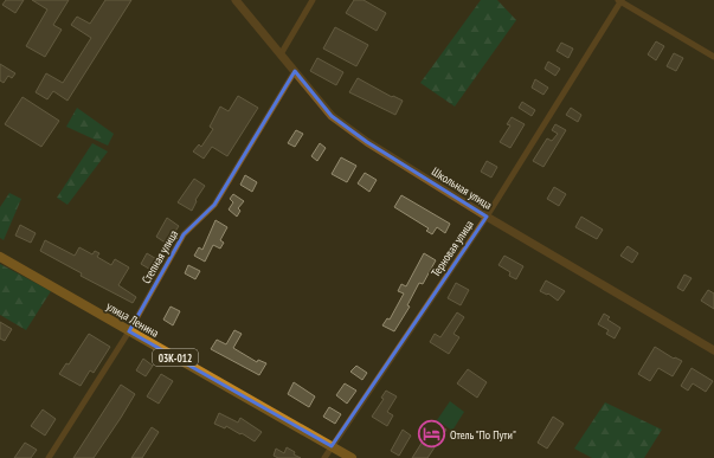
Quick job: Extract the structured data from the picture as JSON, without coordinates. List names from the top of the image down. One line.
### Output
{"streets":{"main road":["улица Ленина","03К-012"],"street":["Школьная улица","Терновая улица","Степная улица"]},"crossings":[["Школьная улица","Терновая улица"],["Школьная улица","Степная улица"],["Терновая улица","улица Ленина"],["Степная улица","улица Ленина"]],"places":{"hotel":["Отель \"По Пути\""]}}
